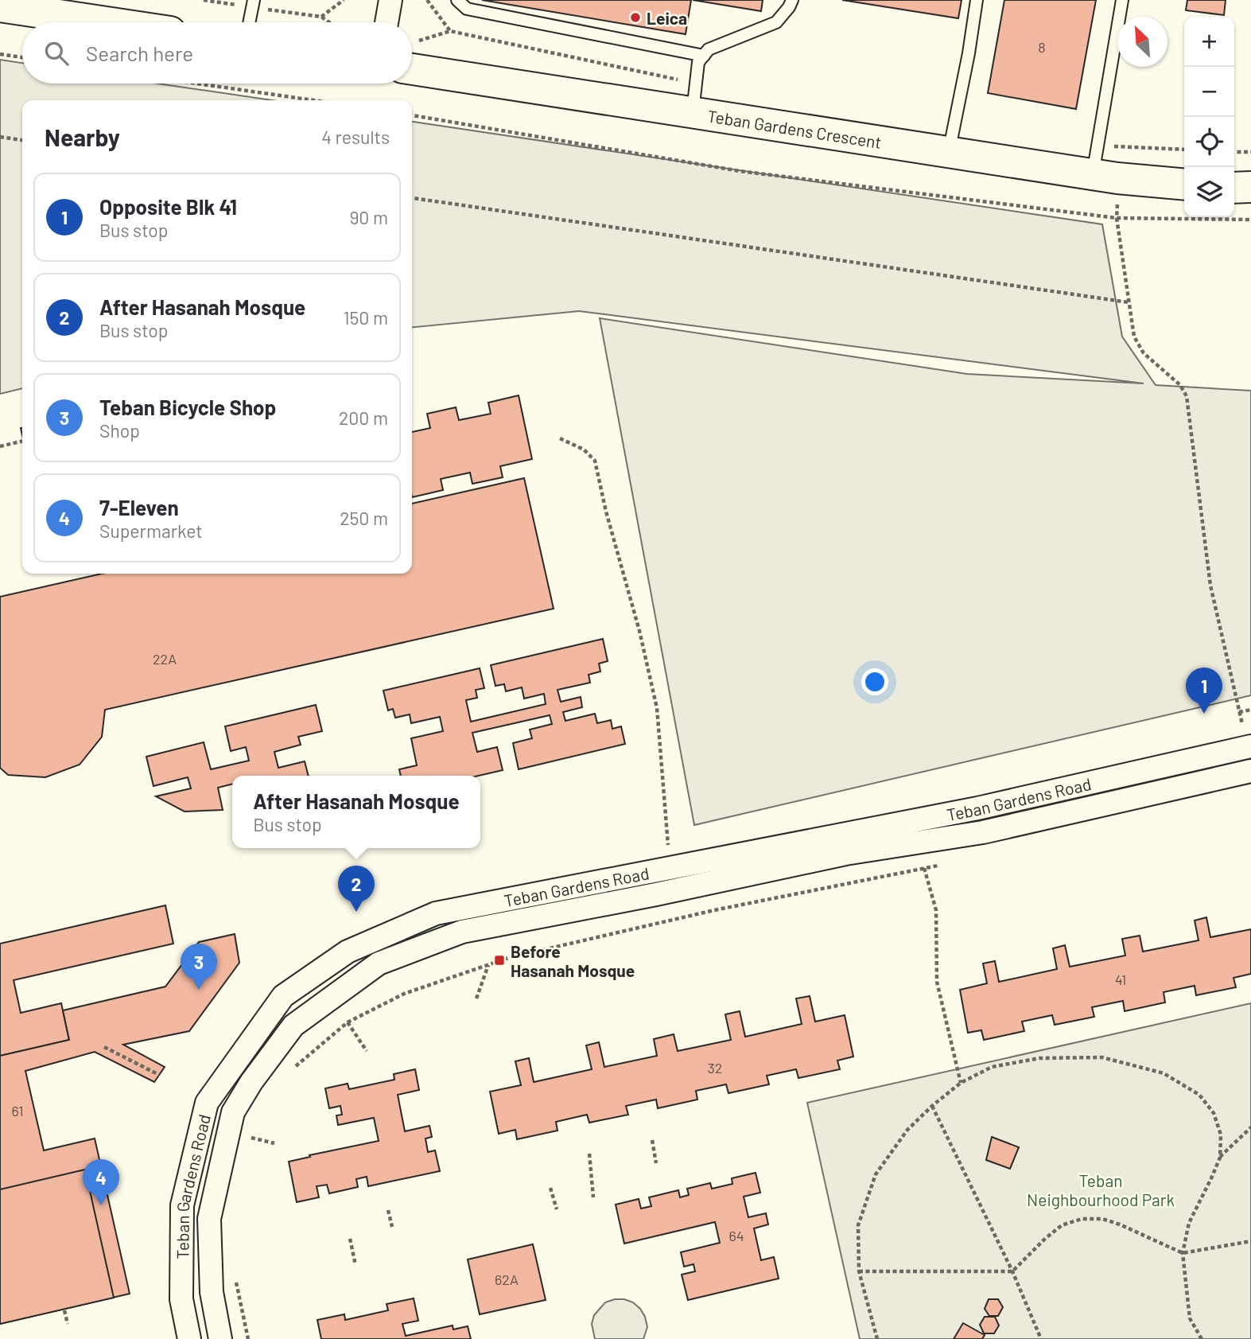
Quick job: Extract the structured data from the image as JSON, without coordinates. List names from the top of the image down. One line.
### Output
{"streets":{"street":["Teban Gardens Crescent","Teban Gardens Road"]},"parks":["Teban Neighbourhood Park"],"places":{"other":["Leica"],"transit":["Before Hasanah Mosque"]},"house_numbers":["8","22A","41","32","61","64","62A"],"north":"top left","page":{"map_buttons":["+","−"],"search":"Search here","heading":["Nearby","4 results"],"list":[{"mark":"1","name":"Opposite Blk 41","note":"Bus stop","value":"90 m"},{"mark":"2","name":"After Hasanah Mosque","note":"Bus stop","value":"150 m"},{"mark":"3","name":"Teban Bicycle Shop","note":"Shop","value":"200 m"},{"mark":"4","name":"7-Eleven","note":"Supermarket","value":"250 m"}],"pins":["1","2","3","4"],"popup":["After Hasanah Mosque","Bus stop"]}}
